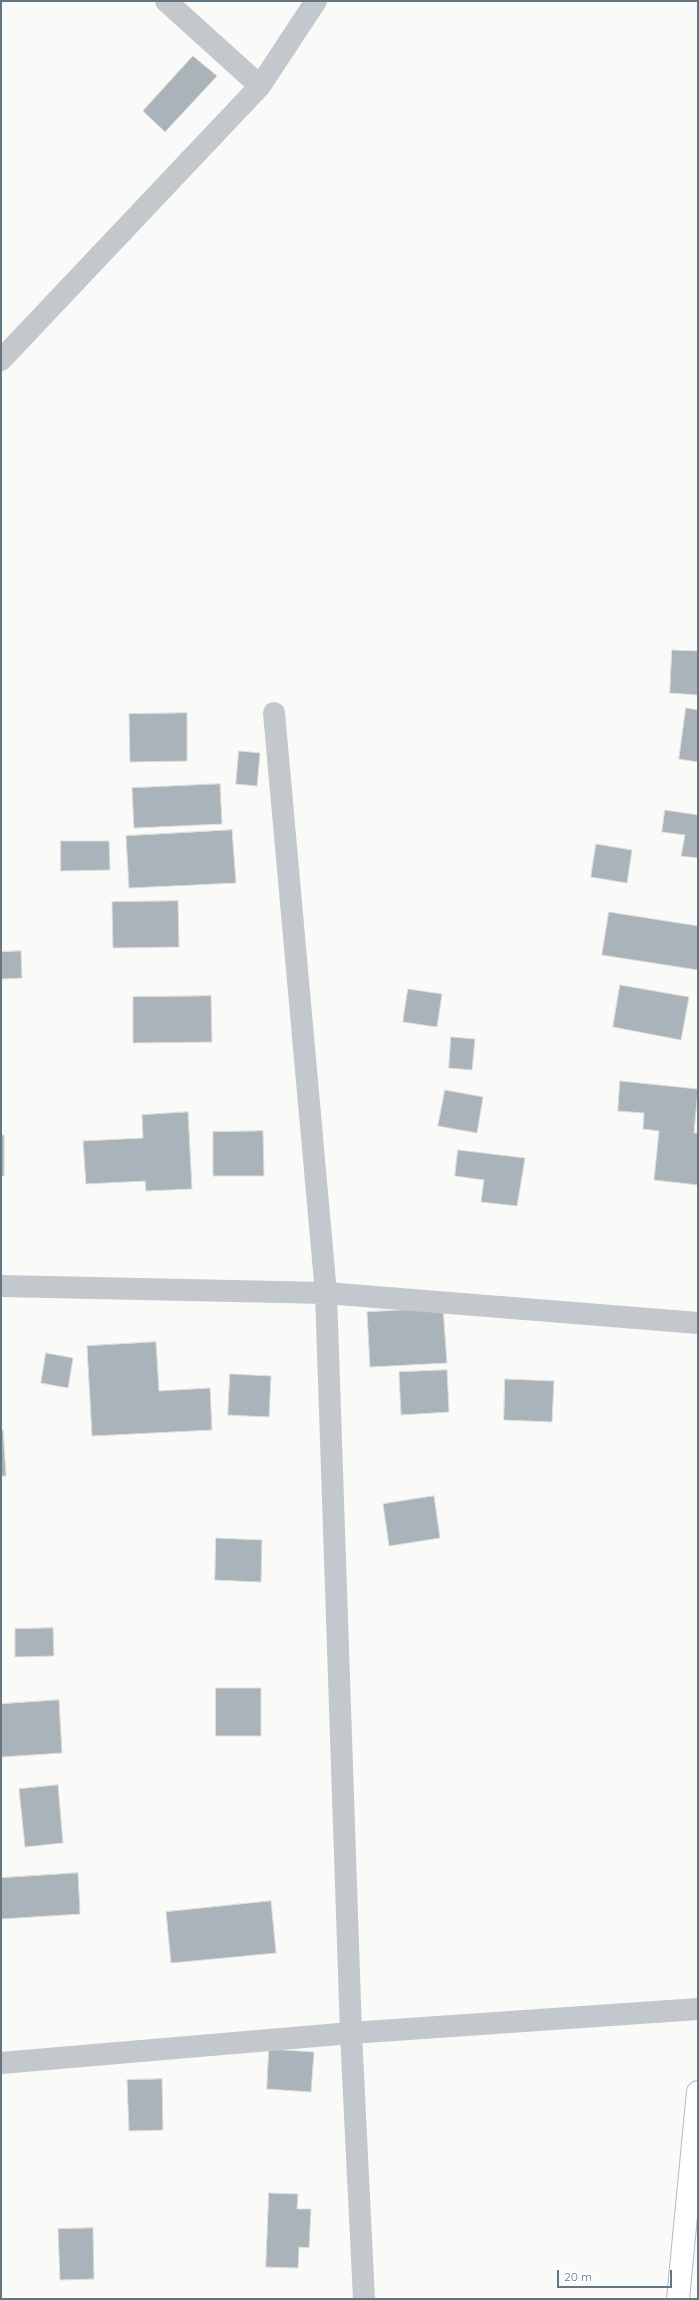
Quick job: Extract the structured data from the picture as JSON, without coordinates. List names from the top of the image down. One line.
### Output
{"scale_bar":"20 m"}
